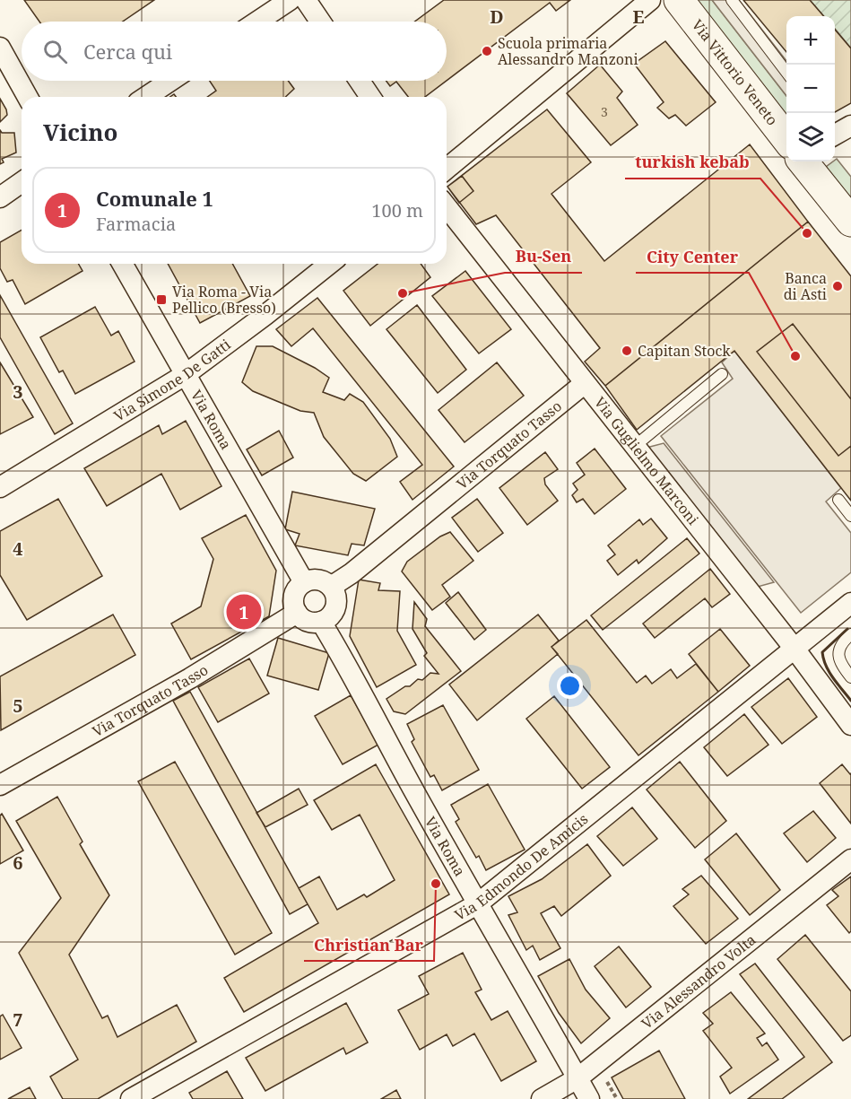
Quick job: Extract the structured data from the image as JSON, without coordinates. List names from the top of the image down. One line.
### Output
{"streets":{"main road":["Via Vittorio Veneto"],"street":["Via Simone De Gatti","Via Roma","Via Torquato Tasso","Via Guglielmo Marconi","Via Edmondo De Amicis","Via Alessandro Volta"]},"crossings":[["Via Simone De Gatti","Via Roma"],["Via Roma","Via Torquato Tasso"],["Via Roma","Via Edmondo De Amicis"],["Via Roma","Via Alessandro Volta"],["Via Torquato Tasso","Via Guglielmo Marconi"],["Via Guglielmo Marconi","Via Edmondo De Amicis"]],"places":{"other":["Scuola primaria Alessandro Manzoni","turkish kebab","Banca di Asti","Bu-Sen","Capitan Stock","City Center","Christian Bar"],"transit":["Via Roma - Via Pellico (Bresso)"]},"house_numbers":["3"],"page":{"map_buttons":["+","−"],"search":"Cerca qui","heading":"Vicino","list":[{"mark":"1","name":"Comunale 1","note":"Farmacia","value":"100 m"}],"pins":"1"},"grid":{"columns":["D","E"],"rows":["3","4","5","6","7"]}}
